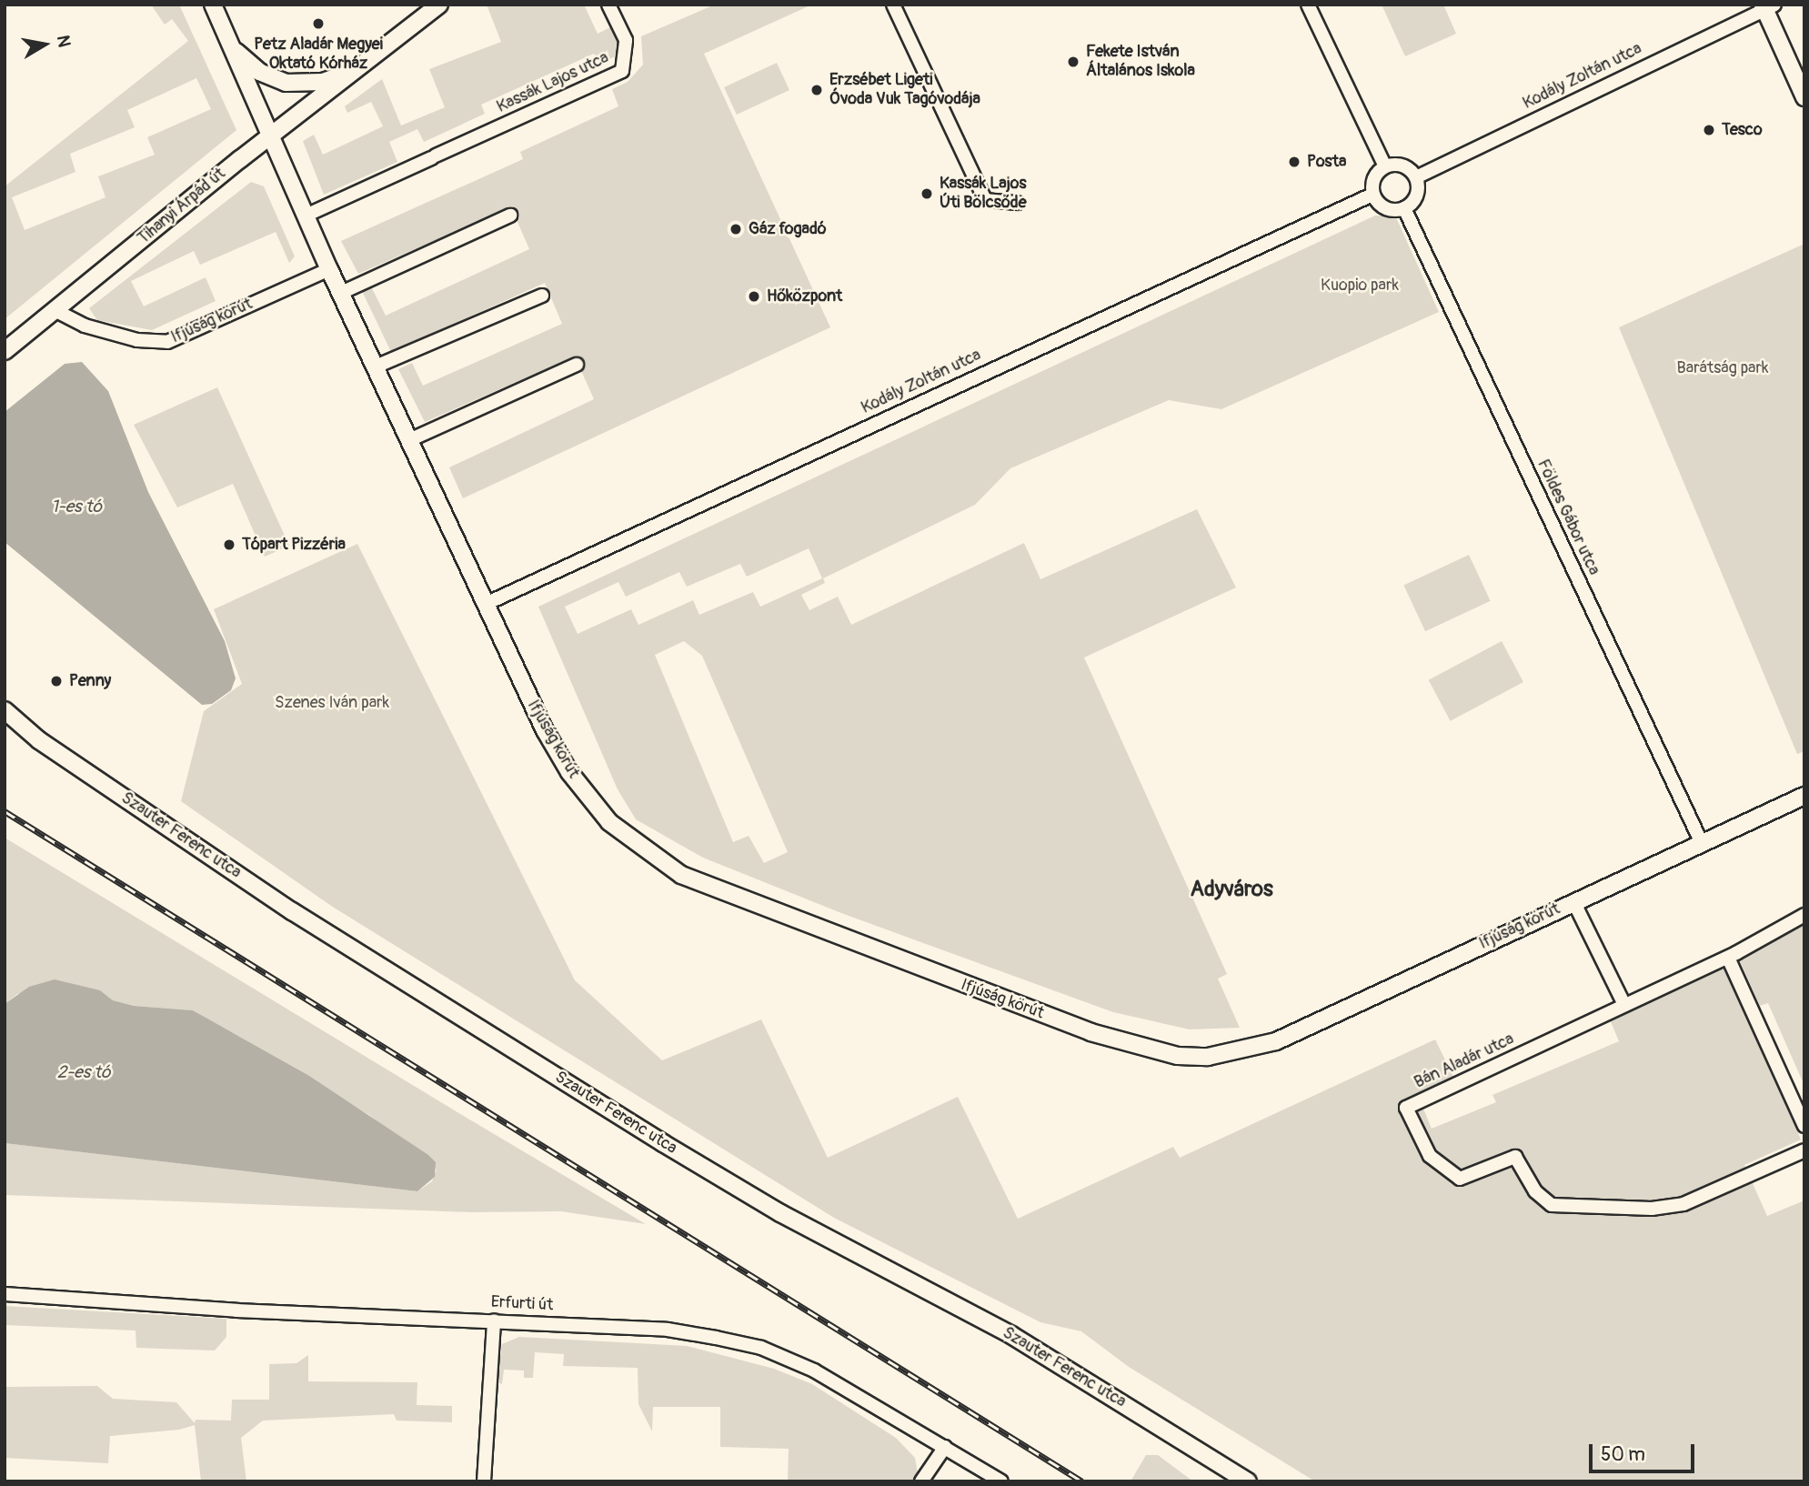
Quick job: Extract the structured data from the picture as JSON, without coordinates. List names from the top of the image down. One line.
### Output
{"streets":{"street":["Kodály Zoltán utca","Kassák Lajos utca","Tihanyi Árpád út","Ifjúság körút","Földes Gábor utca","Szauter Ferenc utca","Bán Aladár utca","Erfurti út"]},"crossings":[["Kodály Zoltán utca","Ifjúság körút"],["Kodály Zoltán utca","Földes Gábor utca"],["Kassák Lajos utca","Ifjúság körút"],["Tihanyi Árpád út","Ifjúság körút"],["Ifjúság körút","Földes Gábor utca"]],"districts":["Adyváros"],"water":["1-es tó","2-es tó"],"parks":["Kuopio park","Barátság park","Szenes Iván park"],"places":["Petz Aladár Megyei Oktató Kórház","Fekete István Általános Iskola","Erzsébet Ligeti Óvoda Vuk Tagóvodája","Tesco","Posta","Kassák Lajos Úti Bölcsőde","Gáz fogadó","Hőközpont","Tópart Pizzéria","Penny"],"scale_bar":"50 m","north":"right"}
